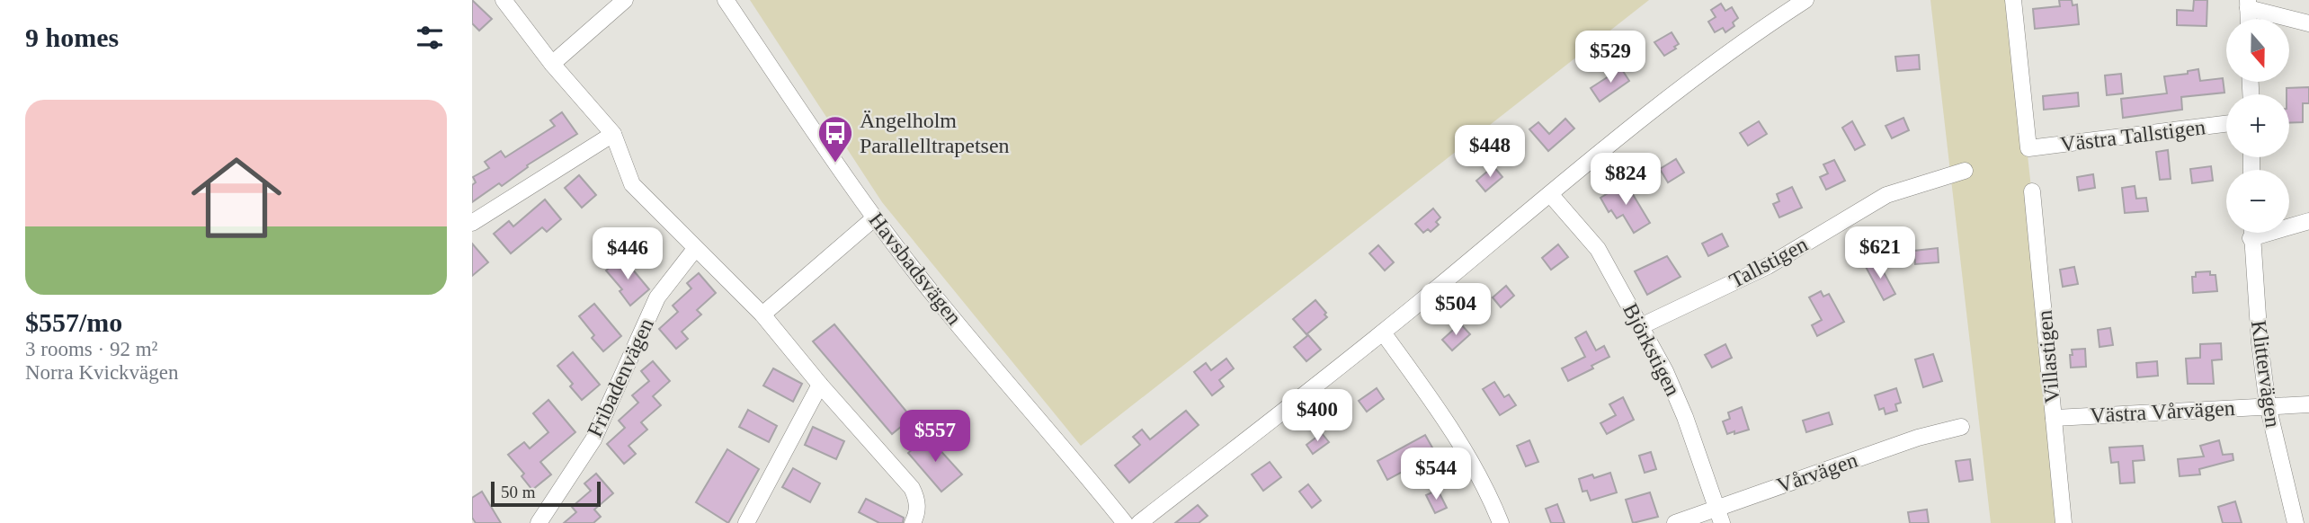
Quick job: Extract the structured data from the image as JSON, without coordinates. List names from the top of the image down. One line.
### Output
{"streets":{"street":["Västra Tallstigen","Tallstigen","Havsbadsvägen","Björkstigen","Villastigen","Klittervägen","Fribadenvägen","Västra Vårvägen","Vårvägen"]},"crossings":[["Tallstigen","Björkstigen"],["Björkstigen","Vårvägen"],["Villastigen","Västra Vårvägen"],["Klittervägen","Västra Vårvägen"]],"places":{"bus stop":["Ängelholm Parallelltrapetsen"]},"scale_bar":"50 m","north":"bottom","page":{"heading":"9 homes","map_buttons":["+","−"],"price":["$529","$448","$824","$621","$446","$504","$400","$557","$544"],"list":[{"name":"$557/mo","note":"3 rooms · 92 m² · Norra Kvickvägen"}],"scale":"50 m"}}
